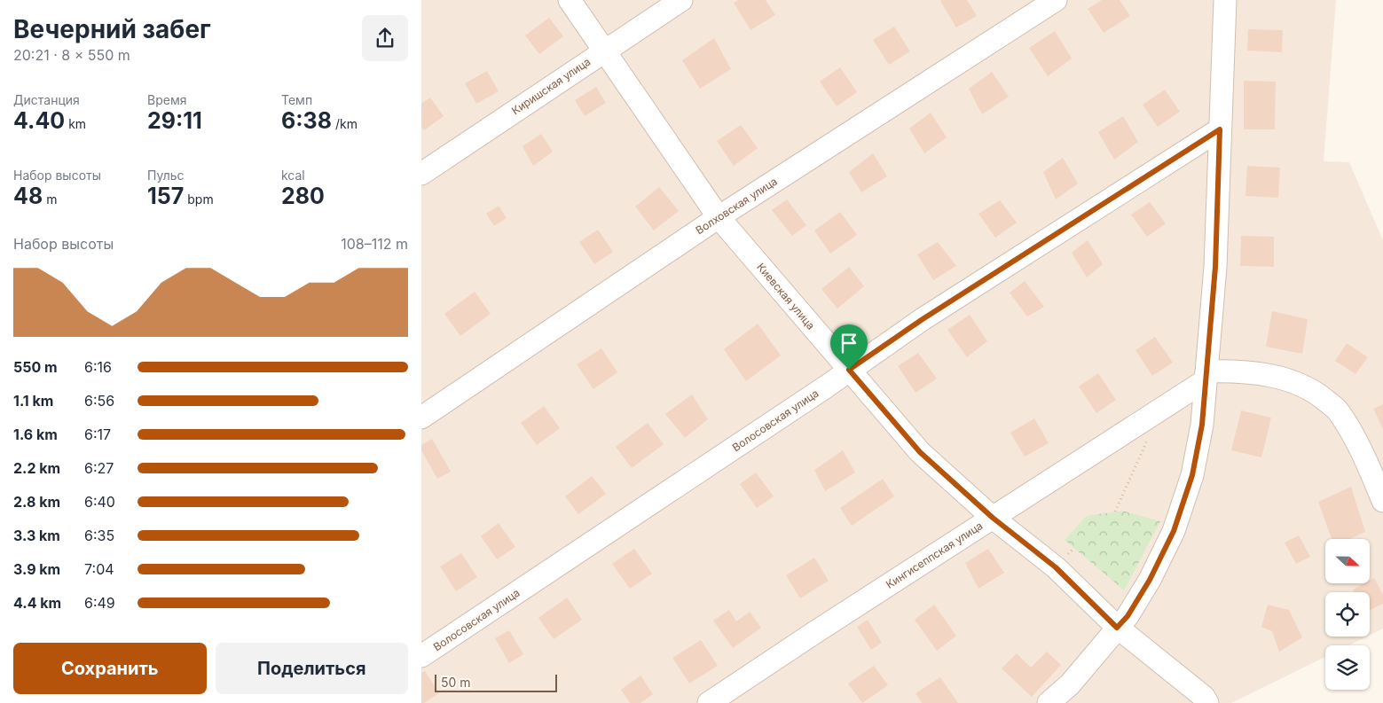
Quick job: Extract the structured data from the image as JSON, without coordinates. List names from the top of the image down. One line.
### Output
{"streets":{"street":["Киришская улица","Волховская улица","Киевская улица","Волосовская улица","Кингисеппская улица"]},"crossings":[["Киришская улица","Киевская улица"],["Волховская улица","Киевская улица"],["Киевская улица","Волосовская улица"],["Киевская улица","Кингисеппская улица"]],"scale_bar":"50 m","north":"right","page":{"heading":["Вечерний забег","20:21 · 8 × 550 m"],"stats":[["Дистанция","4.40 km"],["Время","29:11"],["Темп","6:38 /km"],["Набор высоты","48 m"],["Пульс","157 bpm"],["kcal","280"]],"chart":["Набор высоты","108–112 m"],"list":[{"name":"550 m","note":"6:16"},{"name":"1.1 km","note":"6:56"},{"name":"1.6 km","note":"6:17"},{"name":"2.2 km","note":"6:27"},{"name":"2.8 km","note":"6:40"},{"name":"3.3 km","note":"6:35"},{"name":"3.9 km","note":"7:04"},{"name":"4.4 km","note":"6:49"}],"buttons":["Сохранить","Поделиться"],"scale":"50 m"}}
